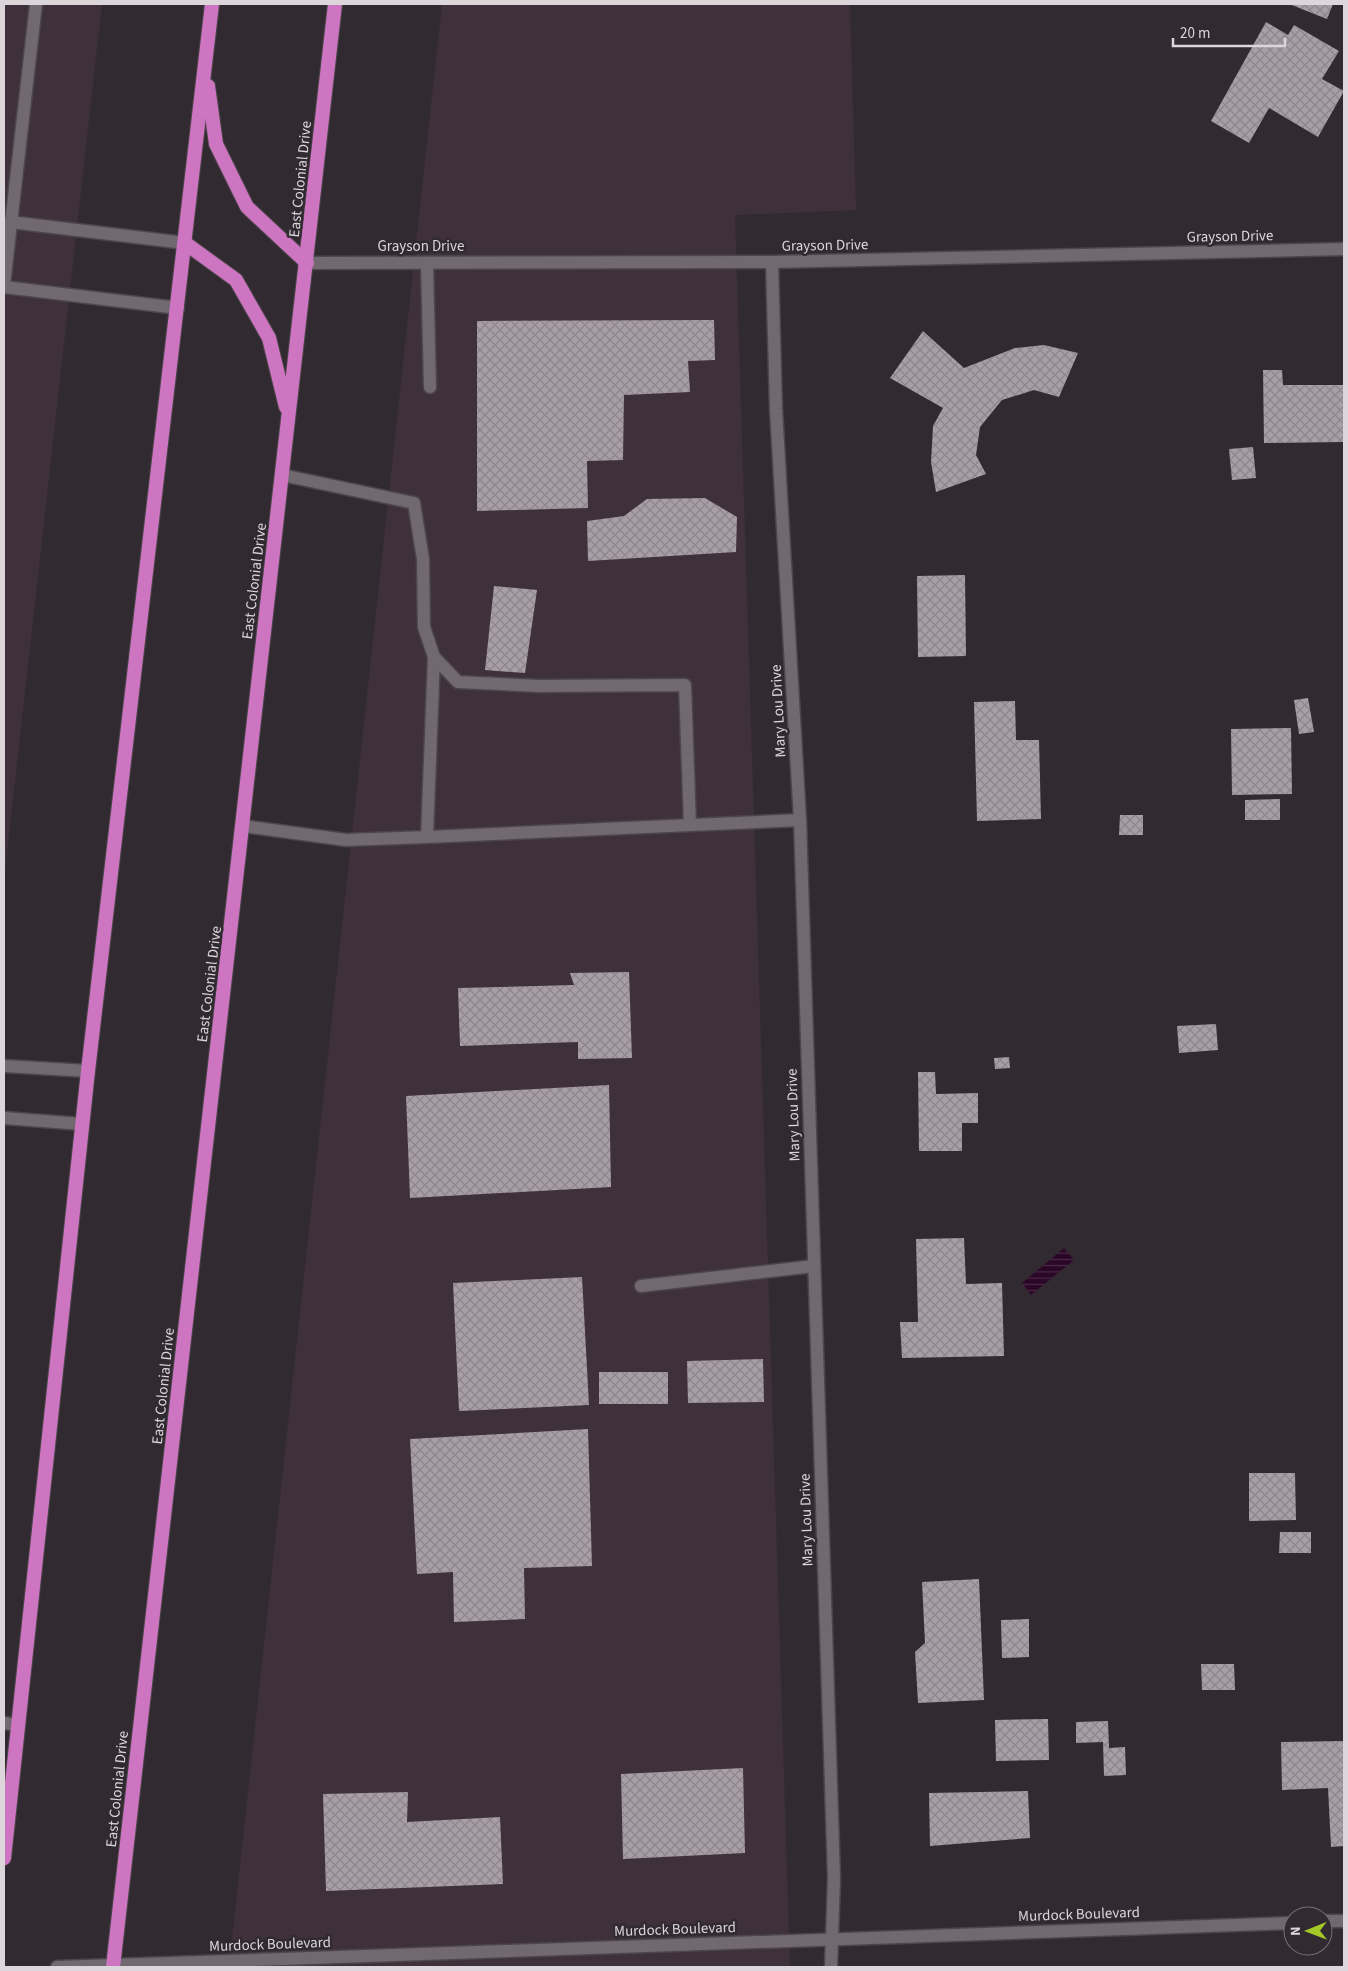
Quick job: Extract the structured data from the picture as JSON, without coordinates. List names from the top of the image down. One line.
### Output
{"streets":{"highway":["East Colonial Drive"],"street":["Grayson Drive","Mary Lou Drive","Murdock Boulevard"]},"crossings":[["East Colonial Drive","Grayson Drive"],["East Colonial Drive","Murdock Boulevard"],["Grayson Drive","Mary Lou Drive"],["Mary Lou Drive","Murdock Boulevard"]],"scale_bar":"20 m","north":"left"}
